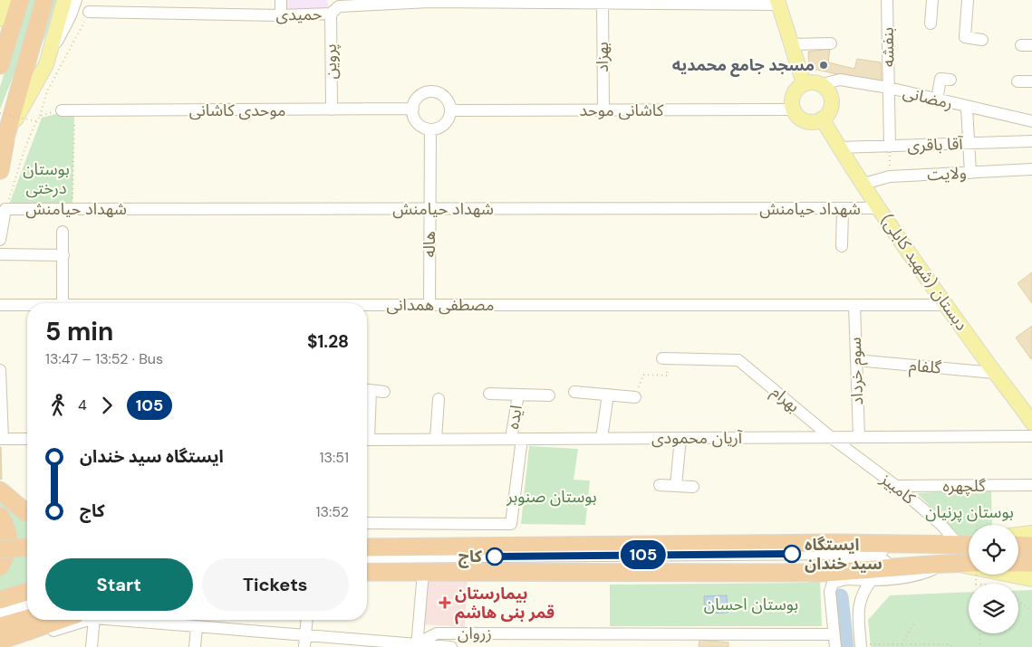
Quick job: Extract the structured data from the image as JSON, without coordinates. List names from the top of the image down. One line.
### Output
{"streets":{"main road":["دبستان (شهید کابلی)"],"street":["حمیدی","بنفشه","بهزاد","پروین","رمضانی","موحدی کاشانی","کاشانی موحد","آقا باقری","ولایت","شهداد حیامنش","هاله","مصطفی همدانی","گلفام","سوم خرداد","بهرام","ایده","آریان محمودی","گلچهره","کامبیز","زروان"]},"crossings":[["حمیدی","بهزاد"],["حمیدی","پروین"],["بنفشه","رمضانی"],["بنفشه","آقا باقری"],["بهزاد","کاشانی موحد"],["پروین","موحدی کاشانی"],["رمضانی","کاشانی موحد"],["رمضانی","دبستان (شهید کابلی)"],["موحدی کاشانی","کاشانی موحد"],["موحدی کاشانی","هاله"],["کاشانی موحد","هاله"],["کاشانی موحد","دبستان (شهید کابلی)"],["آقا باقری","دبستان (شهید کابلی)"],["ولایت","دبستان (شهید کابلی)"],["شهداد حیامنش","هاله"],["شهداد حیامنش","دبستان (شهید کابلی)"],["هاله","مصطفی همدانی"],["دبستان (شهید کابلی)","مصطفی همدانی"],["دبستان (شهید کابلی)","گلفام"],["مصطفی همدانی","سوم خرداد"],["گلفام","سوم خرداد"],["سوم خرداد","آریان محمودی"],["بهرام","آریان محمودی"],["بهرام","کامبیز"],["ایده","آریان محمودی"],["آریان محمودی","کامبیز"],["گلچهره","کامبیز"]],"parks":["بوستان درختی","بوستان صنوبر","بوستان پرنیان","بوستان احسان"],"places":{"other":["مسجد جامع محمدیه","ایستگاه سید خندان","کاج"],"health":["بیمارستان قمر بنی هاشم"]},"lines":["bus line 105"],"page":{"on_map":"105","heading":["5 min","13:47 – 13:52 · Bus","$1.28"],"legs":["4","105"],"list":[{"name":"ایستگاه سید خندان","value":"13:51"},{"name":"کاج","value":"13:52"}],"buttons":["Start","Tickets"]}}
